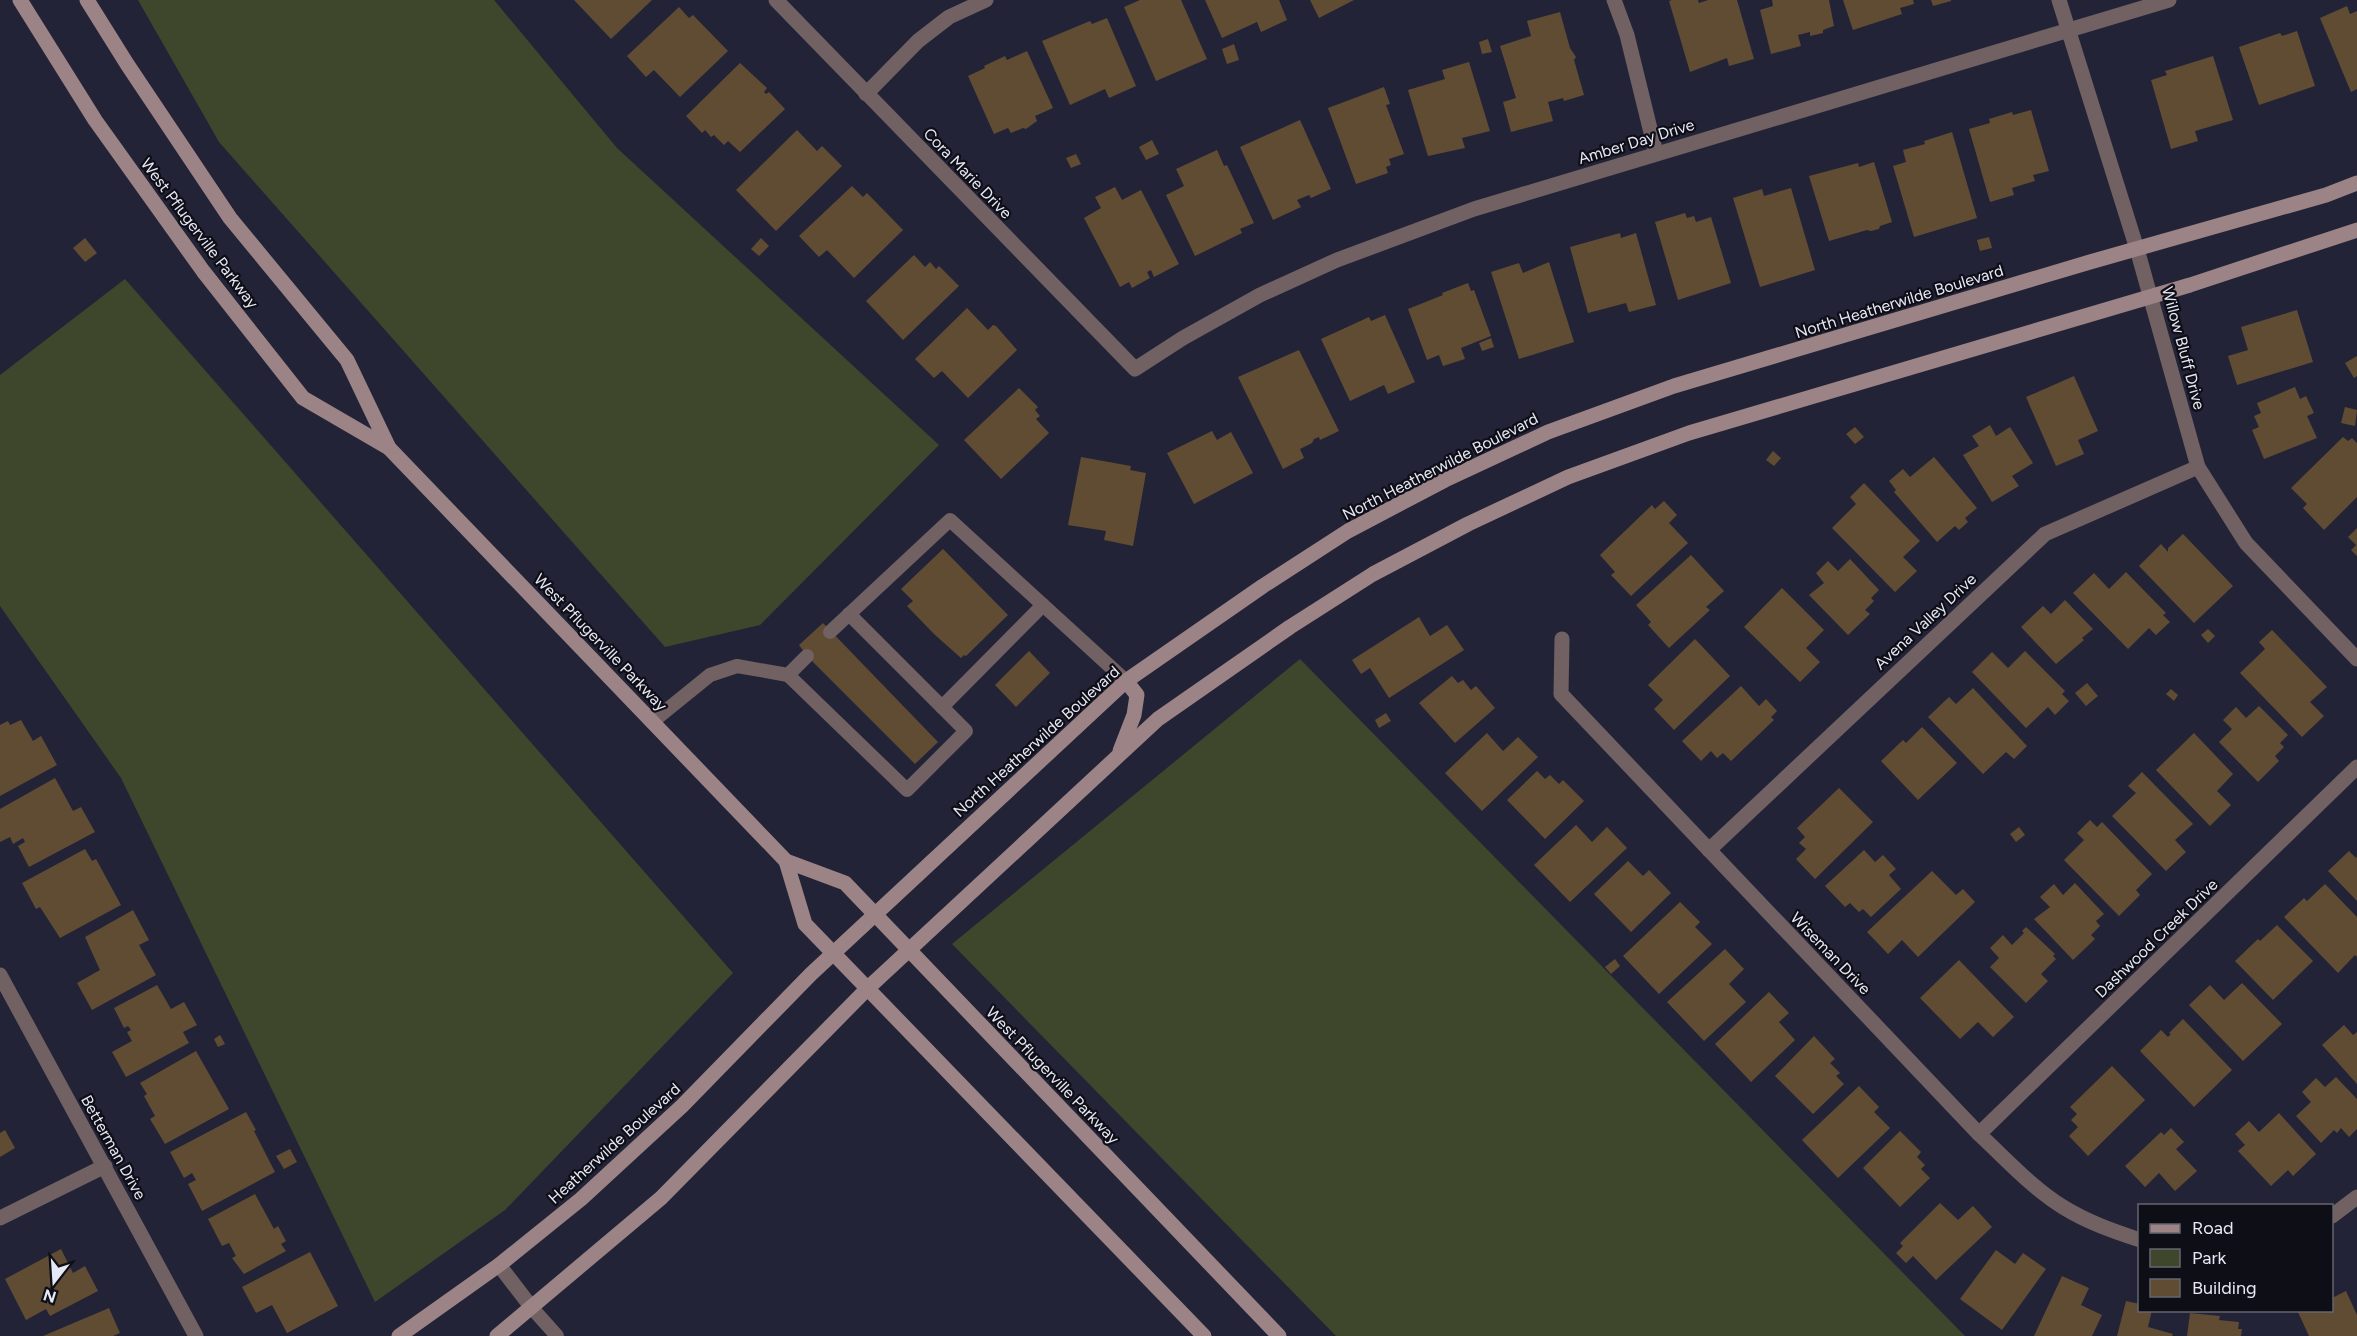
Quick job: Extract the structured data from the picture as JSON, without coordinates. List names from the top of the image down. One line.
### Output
{"streets":{"main road":["West Pflugerville Parkway","North Heatherwilde Boulevard","Heatherwilde Boulevard"],"street":["Amber Day Drive","Cora Marie Drive","Willow Bluff Drive","Avena Valley Drive","Dashwood Creek Drive","Wiseman Drive","Betterman Drive"]},"crossings":[["Amber Day Drive","Cora Marie Drive"],["Amber Day Drive","Willow Bluff Drive"],["West Pflugerville Parkway","North Heatherwilde Boulevard"],["West Pflugerville Parkway","Heatherwilde Boulevard"],["North Heatherwilde Boulevard","Willow Bluff Drive"],["North Heatherwilde Boulevard","Heatherwilde Boulevard"],["Willow Bluff Drive","Avena Valley Drive"],["Avena Valley Drive","Wiseman Drive"],["Dashwood Creek Drive","Wiseman Drive"]],"legend":["Road","Park","Building"],"north":"bottom"}
